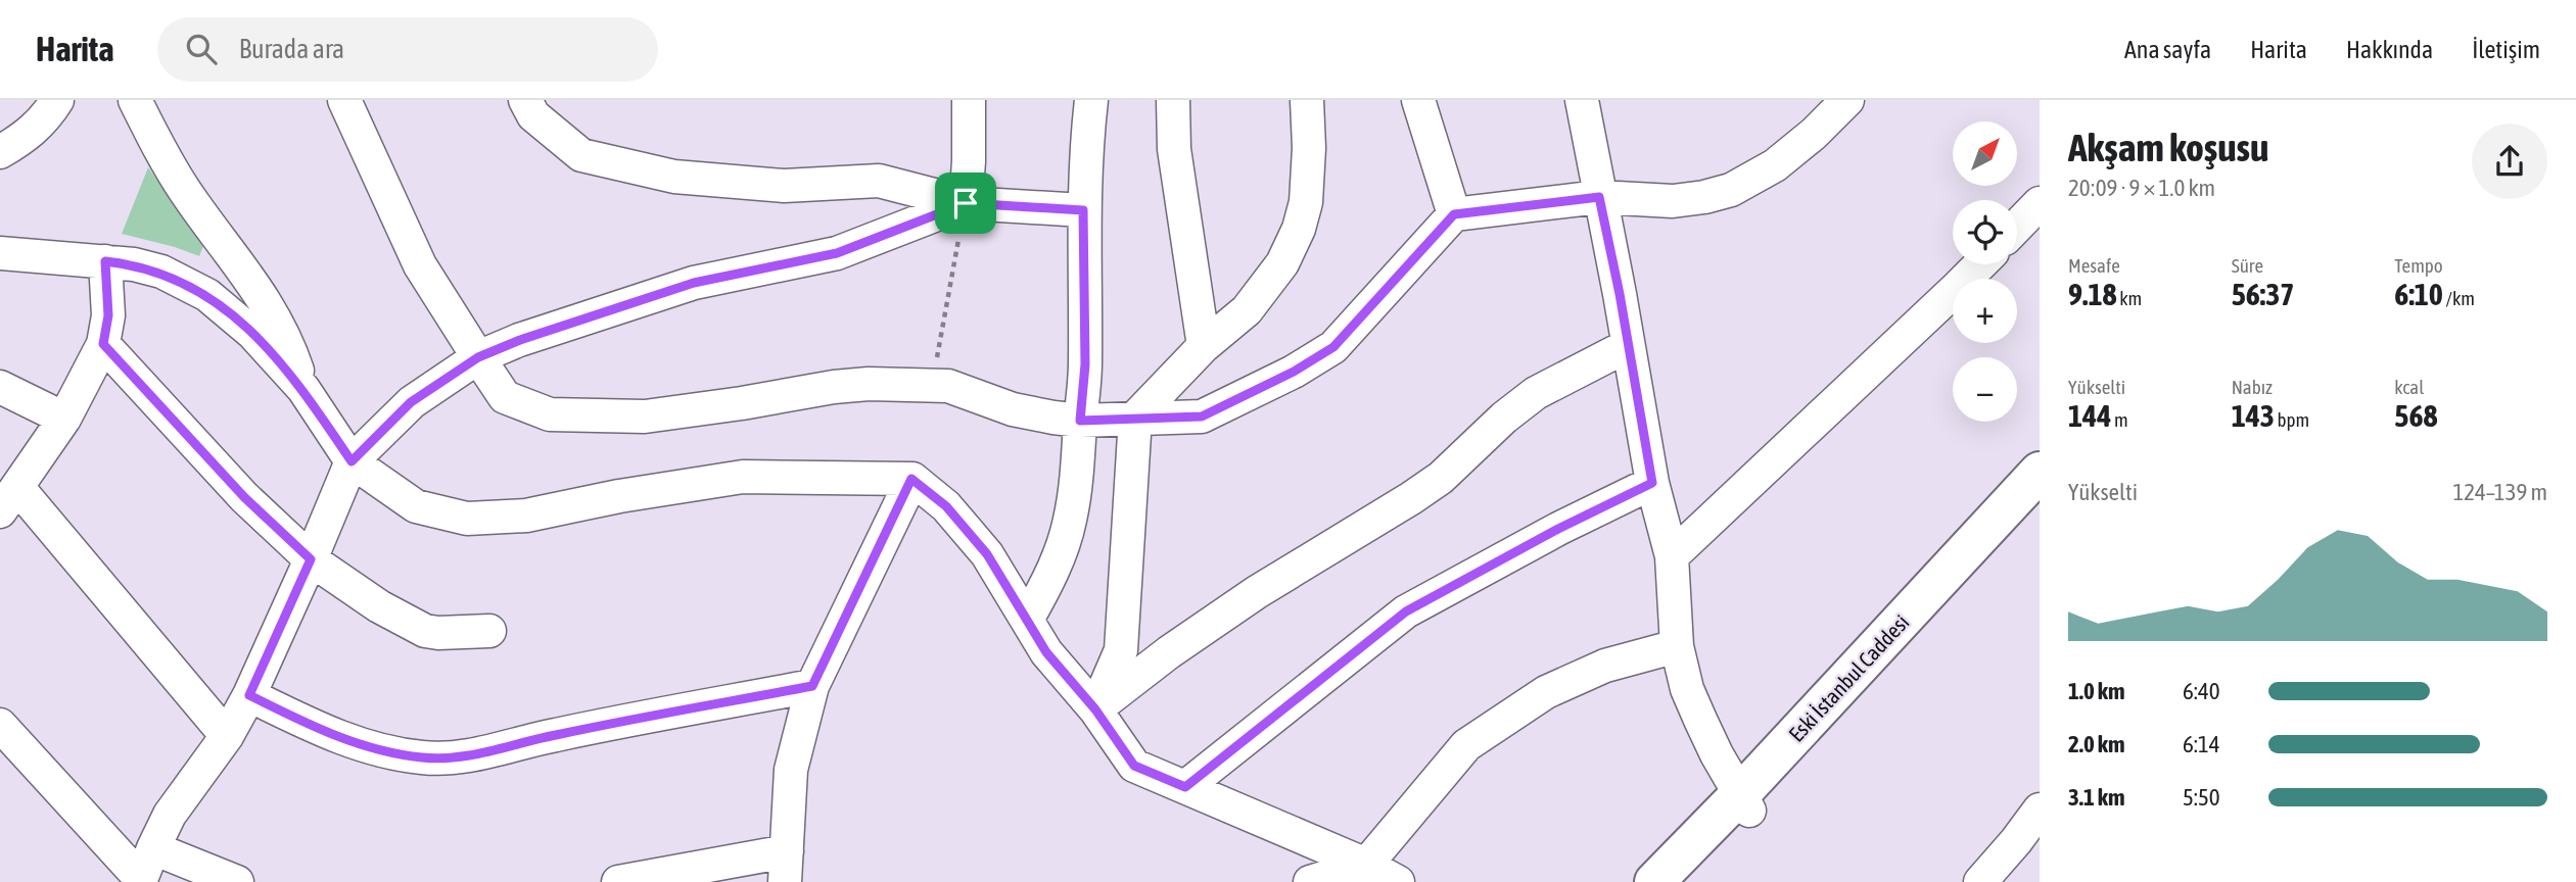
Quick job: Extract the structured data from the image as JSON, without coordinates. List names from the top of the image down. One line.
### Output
{"streets":{"main road":["Eski İstanbul Caddesi"]},"north":"top right","page":{"header":"Harita","search":"Burada ara","nav":["Ana sayfa","Harita","Hakkında","İletişim"],"heading":["Akşam koşusu","20:09 · 9 × 1.0 km"],"map_buttons":["+","−"],"stats":[["Mesafe","9.18 km"],["Süre","56:37"],["Tempo","6:10 /km"],["Yükselti","144 m"],["Nabız","143 bpm"],["kcal","568"]],"chart":["Yükselti","124–139 m"],"list":[{"name":"1.0 km","note":"6:40"},{"name":"2.0 km","note":"6:14"},{"name":"3.1 km","note":"5:50"}]}}
